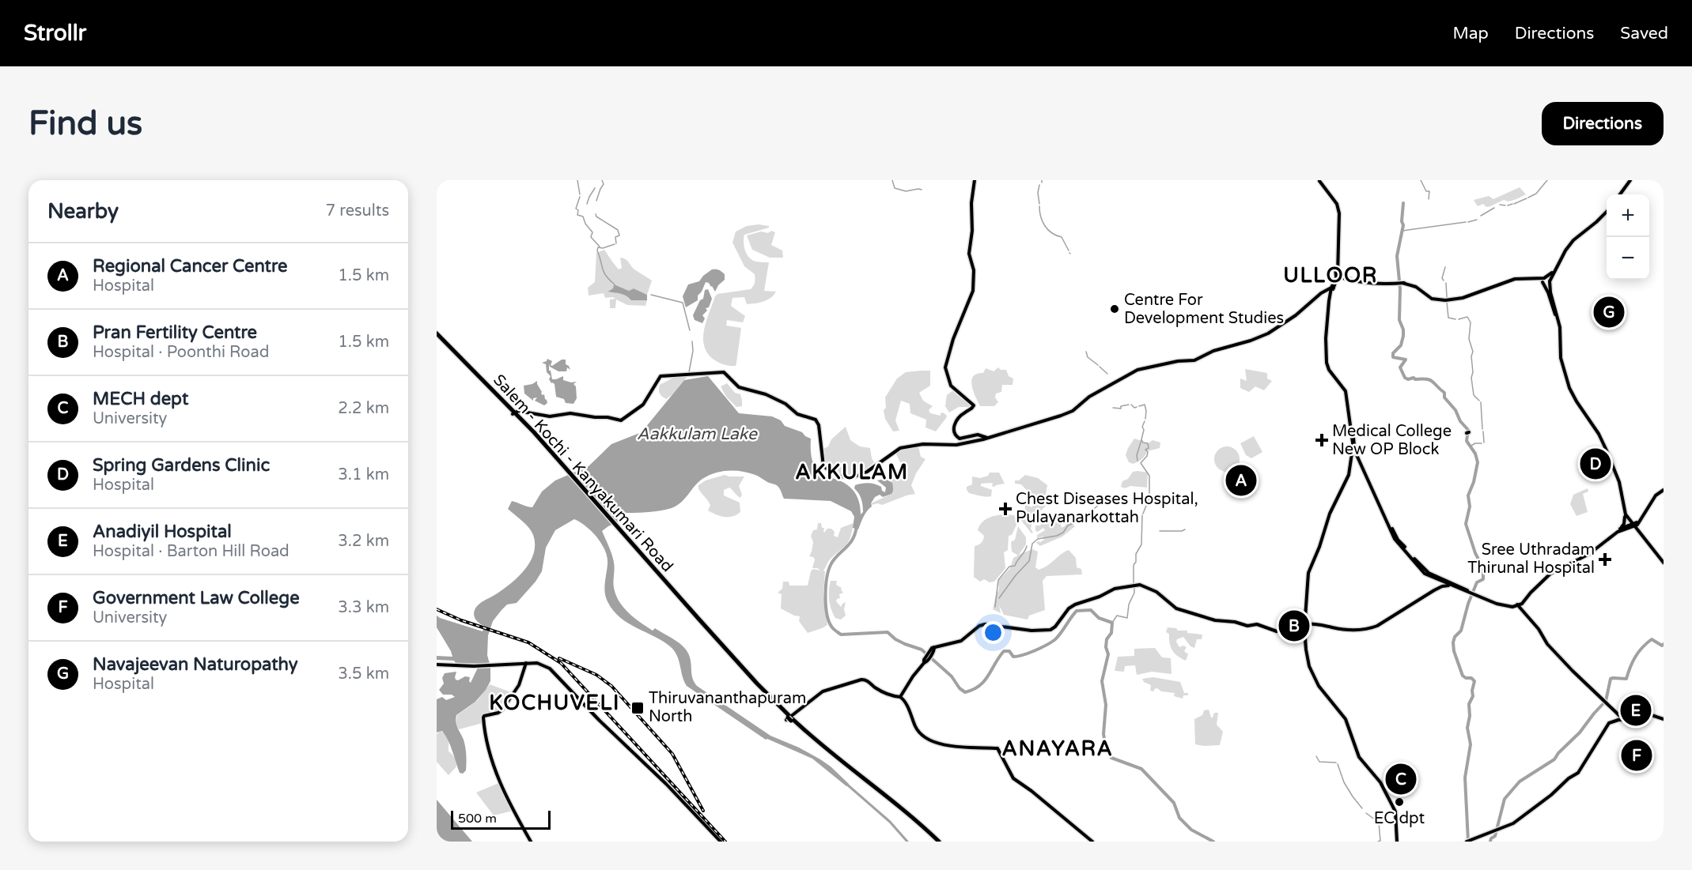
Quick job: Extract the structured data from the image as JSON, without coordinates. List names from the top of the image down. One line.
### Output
{"streets":{"highway":["Salem - Kochi - Kanyakumari Road"]},"districts":["ULLOOR","AKKULAM","KOCHUVELI","ANAYARA"],"water":["Aakkulam Lake"],"places":{"other":["Centre For Development Studies","EC dpt"],"health":["Medical College New OP Block","Chest Diseases Hospital, Pulayanarkottah","Sree Uthradam Thirunal Hospital"],"transit":["Thiruvananthapuram North"]},"scale_bar":"500 m","page":{"header":"Strollr","nav":["Map","Directions","Saved"],"buttons":"Directions","title":"Find us","heading":["Nearby","7 results"],"map_buttons":["+","−"],"list":[{"mark":"A","name":"Regional Cancer Centre","note":"Hospital","value":"1.5 km"},{"mark":"B","name":"Pran Fertility Centre","note":"Hospital · Poonthi Road","value":"1.5 km"},{"mark":"C","name":"MECH dept","note":"University","value":"2.2 km"},{"mark":"D","name":"Spring Gardens Clinic","note":"Hospital","value":"3.1 km"},{"mark":"E","name":"Anadiyil Hospital","note":"Hospital · Barton Hill Road","value":"3.2 km"},{"mark":"F","name":"Government Law College","note":"University","value":"3.3 km"},{"mark":"G","name":"Navajeevan Naturopathy","note":"Hospital","value":"3.5 km"}],"pins":["G","D","A","B","E","F","C"],"scale":"500 m"}}
